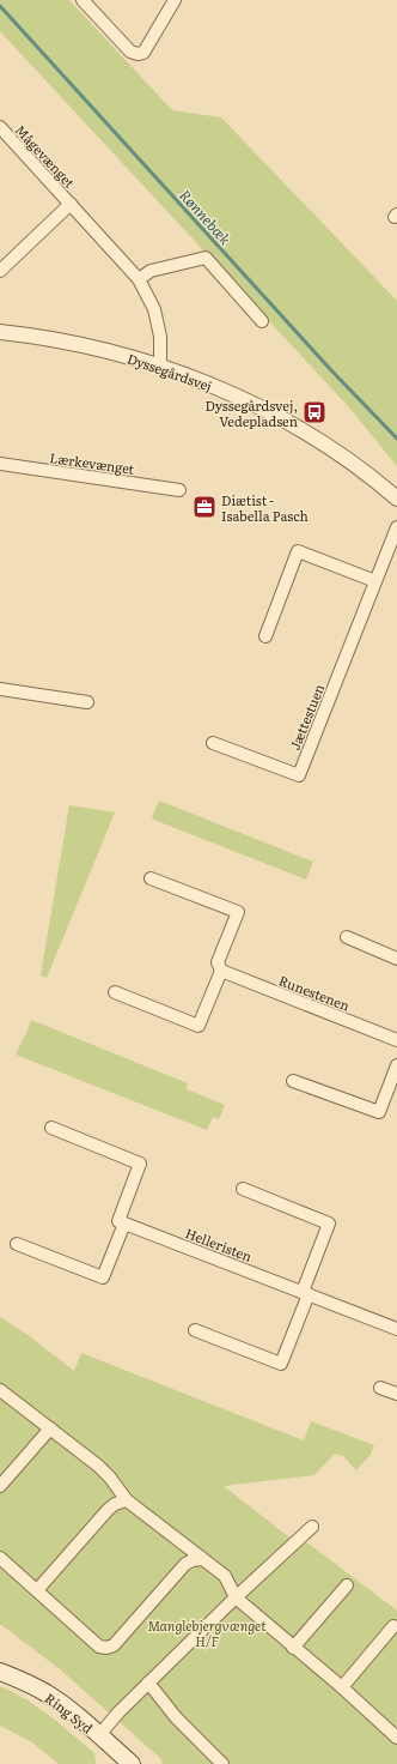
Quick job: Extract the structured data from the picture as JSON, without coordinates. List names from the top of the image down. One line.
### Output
{"streets":{"main road":["Ring Syd"],"street":["Mågevænget","Dyssegårdsvej","Lærkevænget","Jættestuen","Runestenen","Helleristen"]},"crossings":[["Mågevænget","Dyssegårdsvej"]],"water":["Rønnebæk"],"parks":["Manglebjergvænget H/F"],"places":{"bus stop":["Dyssegårdsvej, Vedepladsen"],"office":["Diætist - Isabella Pasch"]}}
